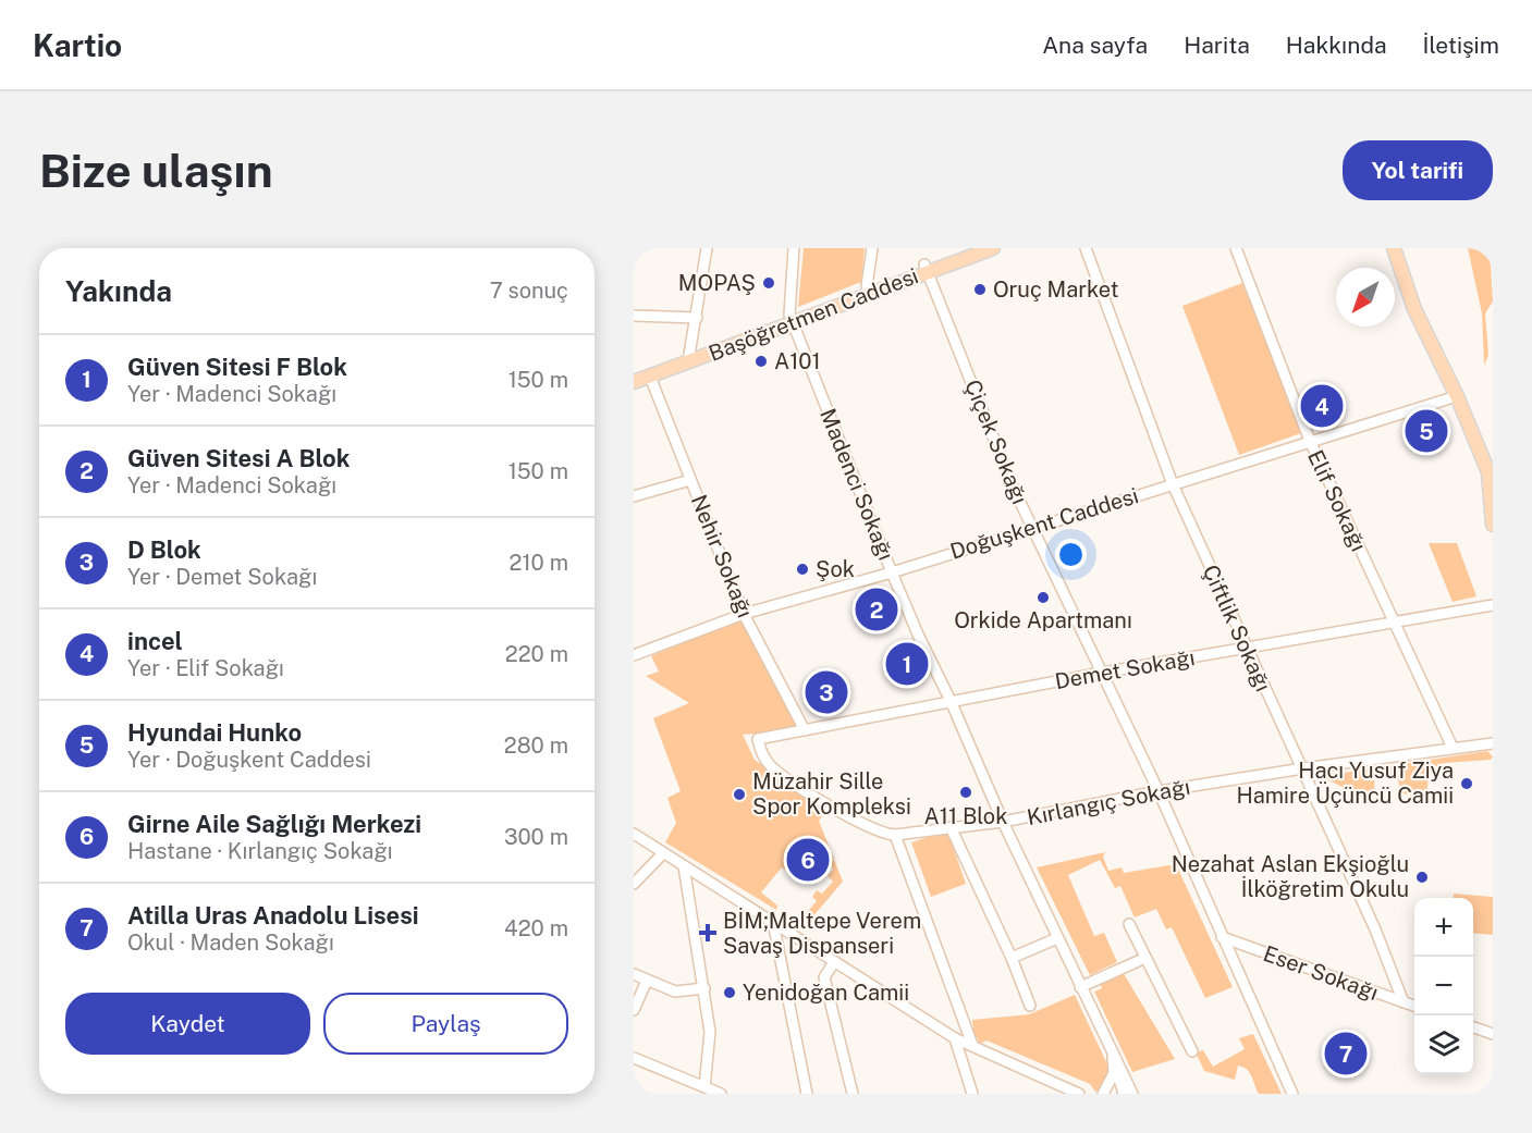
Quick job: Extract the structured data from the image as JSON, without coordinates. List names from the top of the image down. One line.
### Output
{"streets":{"main road":["Başöğretmen Caddesi"],"street":["Çiçek Sokağı","Madenci Sokağı","Elif Sokağı","Doğuşkent Caddesi","Nehir Sokağı","Çiftlik Sokağı","Demet Sokağı","Kırlangıç Sokağı","Eser Sokağı"]},"crossings":[["Başöğretmen Caddesi","Çiçek Sokağı"],["Başöğretmen Caddesi","Madenci Sokağı"],["Başöğretmen Caddesi","Nehir Sokağı"],["Çiçek Sokağı","Doğuşkent Caddesi"],["Çiçek Sokağı","Demet Sokağı"],["Çiçek Sokağı","Kırlangıç Sokağı"],["Çiçek Sokağı","Eser Sokağı"],["Madenci Sokağı","Doğuşkent Caddesi"],["Madenci Sokağı","Demet Sokağı"],["Madenci Sokağı","Kırlangıç Sokağı"],["Elif Sokağı","Doğuşkent Caddesi"],["Elif Sokağı","Demet Sokağı"],["Elif Sokağı","Kırlangıç Sokağı"],["Doğuşkent Caddesi","Nehir Sokağı"],["Doğuşkent Caddesi","Çiftlik Sokağı"],["Nehir Sokağı","Demet Sokağı"],["Çiftlik Sokağı","Demet Sokağı"],["Çiftlik Sokağı","Kırlangıç Sokağı"],["Çiftlik Sokağı","Eser Sokağı"],["Demet Sokağı","Kırlangıç Sokağı"]],"places":{"other":["MOPAŞ","Oruç Market","A101","Şok","Orkide Apartmanı","Hacı Yusuf Ziya Hamire Üçüncü Camii","A11 Blok","Müzahir Sille Spor Kompleksi","Nezahat Aslan Ekşioğlu İlköğretim Okulu","Yenidoğan Camii"],"health":["BİM;Maltepe Verem Savaş Dispanseri"]},"north":"bottom left","page":{"header":"Kartio","nav":["Ana sayfa","Harita","Hakkında","İletişim"],"buttons":["Yol tarifi",["Kaydet","Paylaş"]],"title":"Bize ulaşın","heading":["Yakında","7 sonuç"],"list":[{"mark":"1","name":"Güven Sitesi F Blok","note":"Yer · Madenci Sokağı","value":"150 m"},{"mark":"2","name":"Güven Sitesi A Blok","note":"Yer · Madenci Sokağı","value":"150 m"},{"mark":"3","name":"D Blok","note":"Yer · Demet Sokağı","value":"210 m"},{"mark":"4","name":"incel","note":"Yer · Elif Sokağı","value":"220 m"},{"mark":"5","name":"Hyundai Hunko","note":"Yer · Doğuşkent Caddesi","value":"280 m"},{"mark":"6","name":"Girne Aile Sağlığı Merkezi","note":"Hastane · Kırlangıç Sokağı","value":"300 m"},{"mark":"7","name":"Atilla Uras Anadolu Lisesi","note":"Okul · Maden Sokağı","value":"420 m"}],"pins":["4","5","2","1","3","6","7"],"map_buttons":["+","−"]}}
